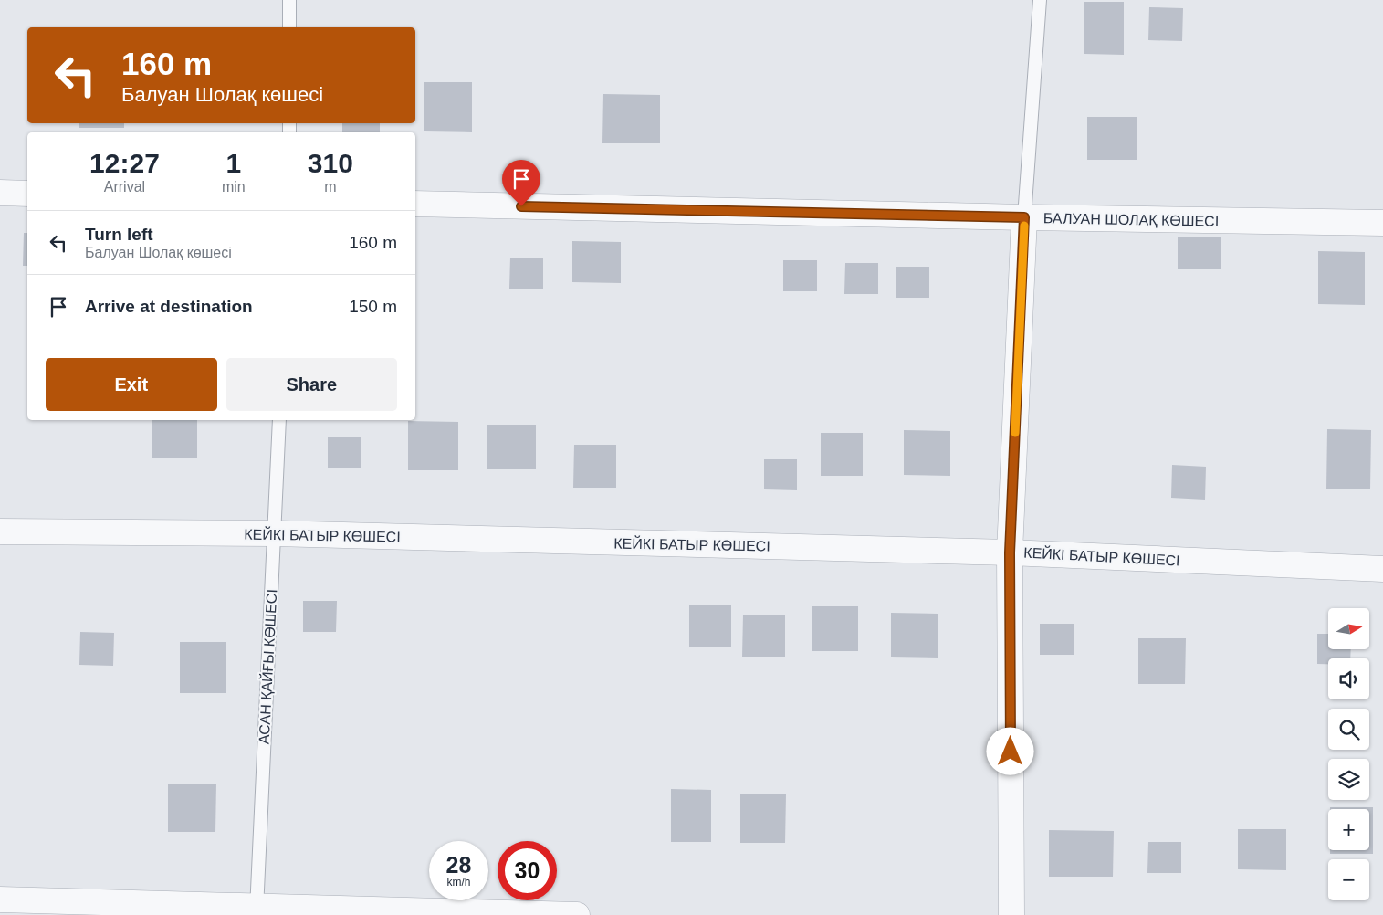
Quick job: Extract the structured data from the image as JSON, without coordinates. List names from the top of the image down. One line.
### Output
{"streets":{"street":["БАЛУАН ШОЛАҚ КӨШЕСІ","КЕЙКІ БАТЫР КӨШЕСІ"],"lane":["АСАН ҚАЙҒЫ КӨШЕСІ"]},"crossings":[["КЕЙКІ БАТЫР КӨШЕСІ","АСАН ҚАЙҒЫ КӨШЕСІ"]],"north":"right","page":{"turn":["160 m","Балуан Шолақ көшесі"],"eta":["12:27","Arrival","1","min","310","m"],"list":[{"name":"Turn left","note":"Балуан Шолақ көшесі","value":"160 m"},{"name":"Arrive at destination","value":"150 m"}],"buttons":["Exit","Share"],"map_buttons":["+","−"],"speed":"28 km/h","limit":"30"}}
